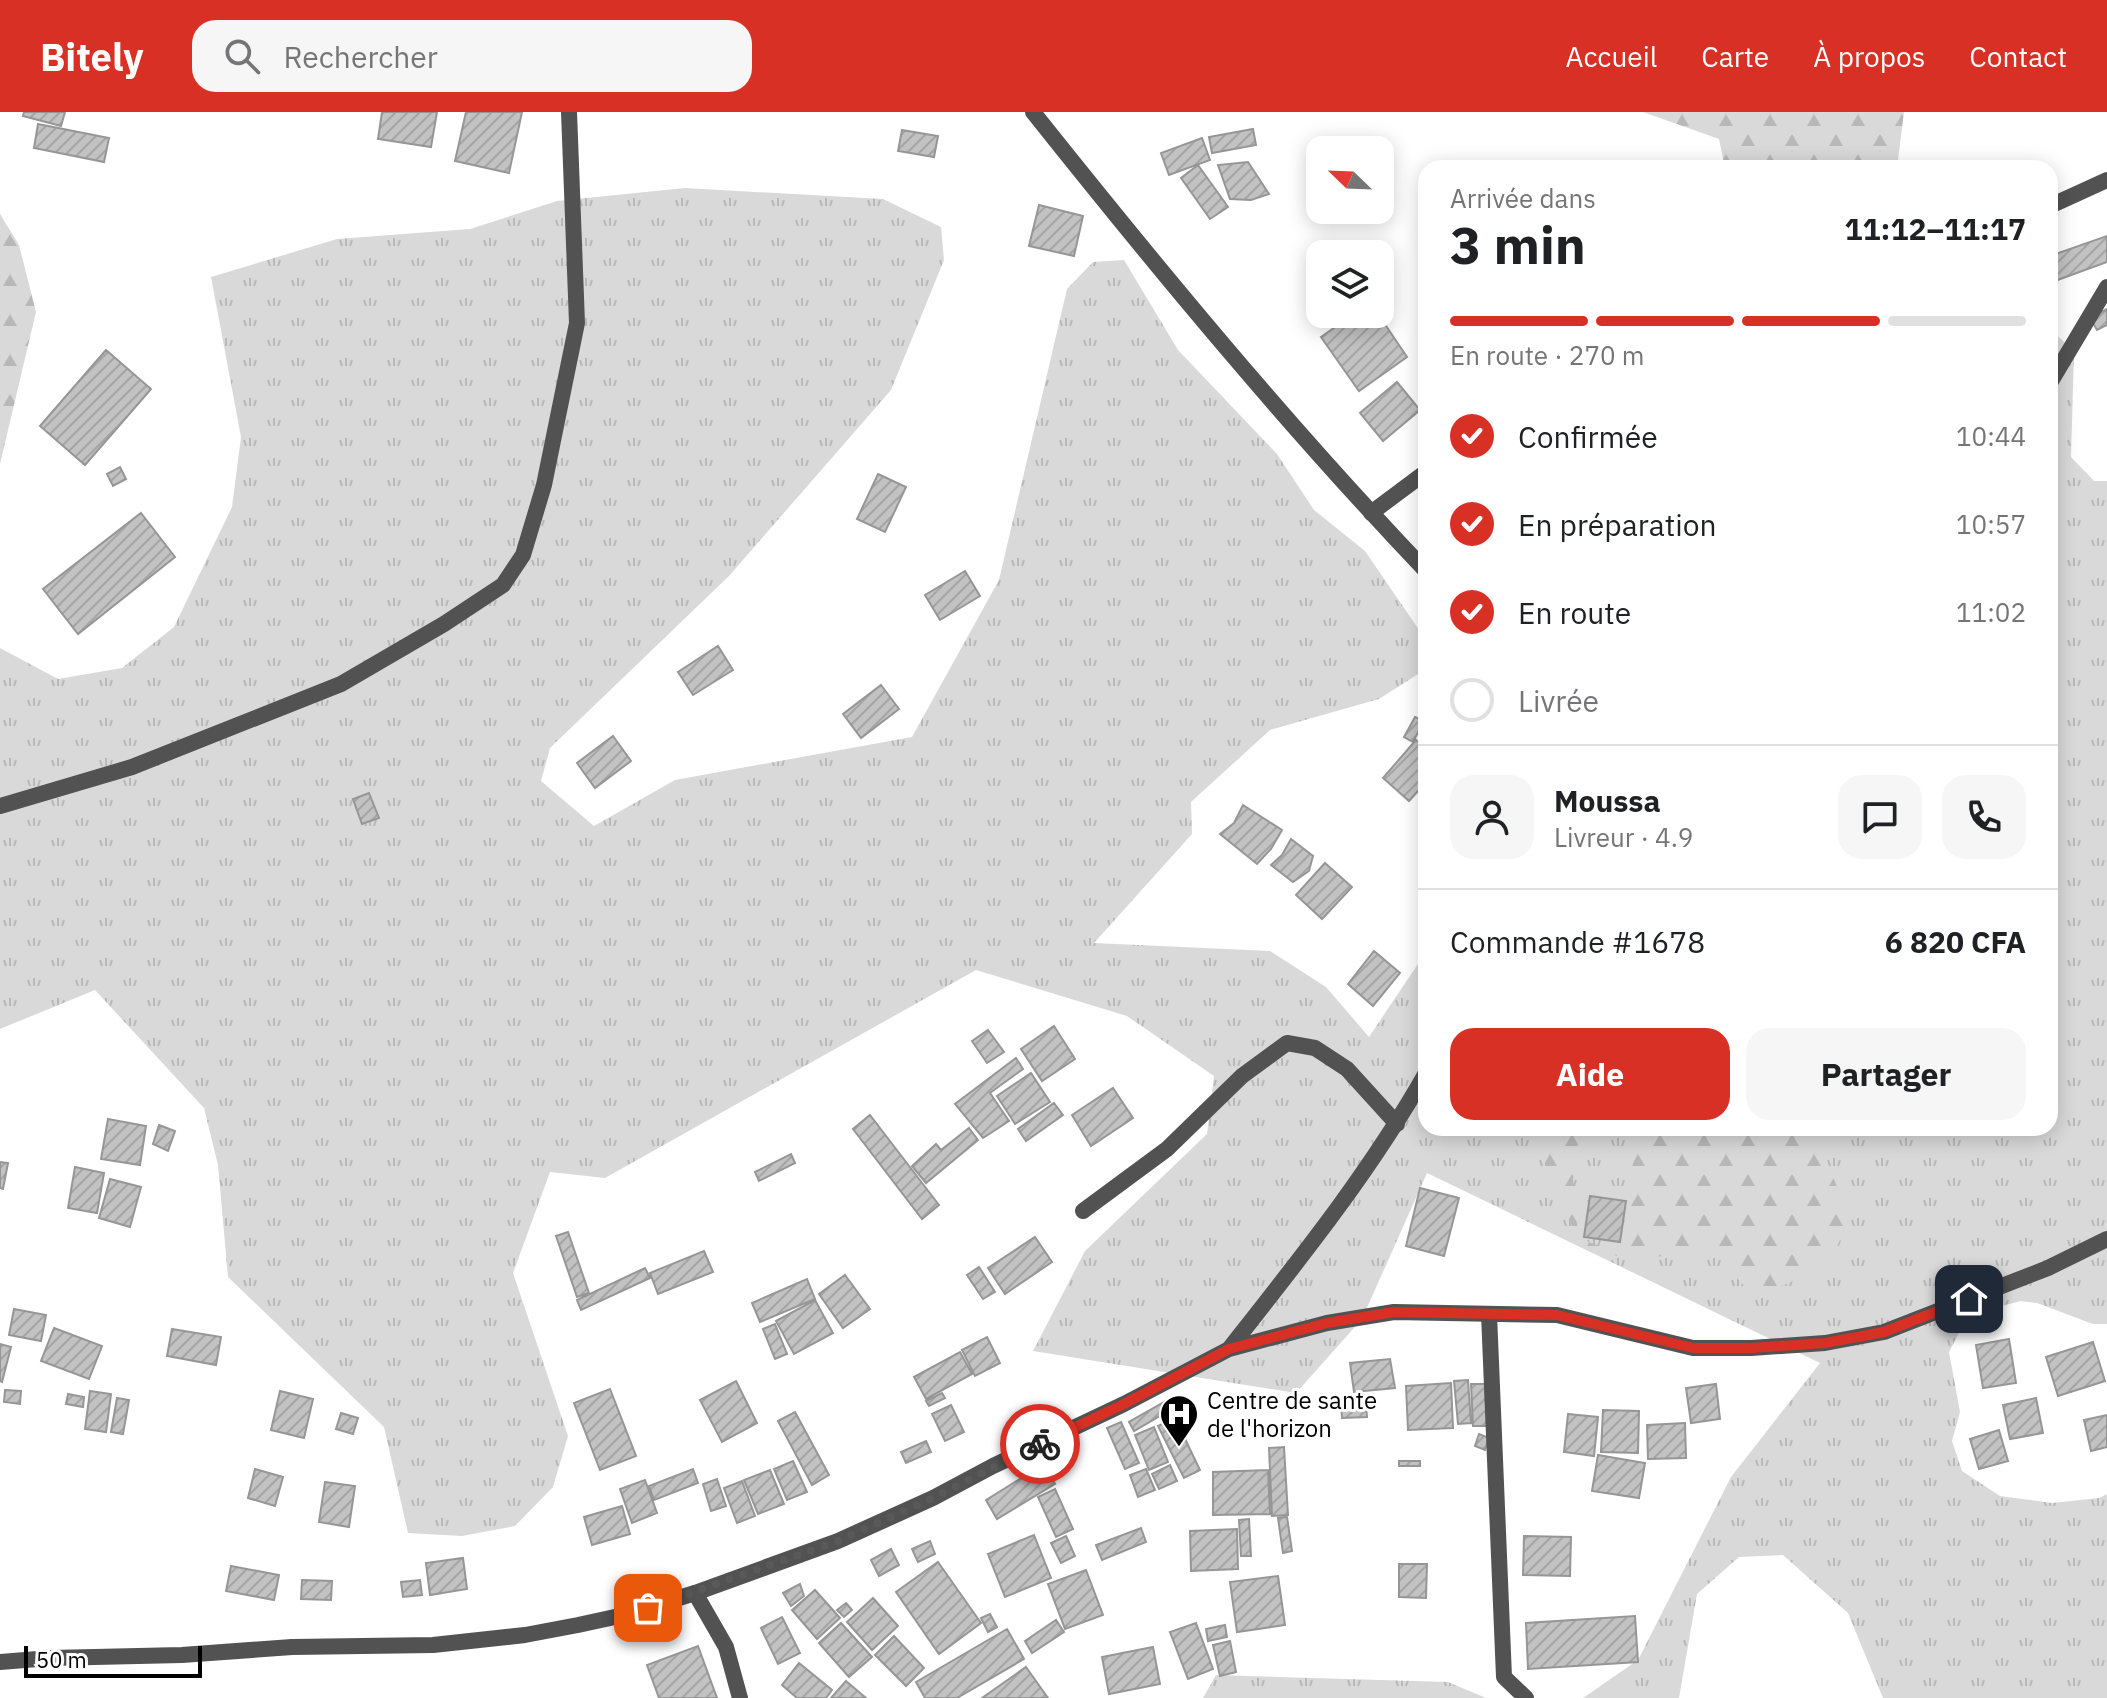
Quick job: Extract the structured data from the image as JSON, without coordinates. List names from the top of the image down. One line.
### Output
{"places":{"hospital":["Centre de sante de l'horizon"]},"scale_bar":"50 m","north":"top left","page":{"header":"Bitely","search":"Rechercher","nav":["Accueil","Carte","À propos","Contact"],"heading":["3 min","Arrivée dans","11:12–11:17"],"panel":["Moussa","Livreur · 4.9","Commande #1678","6 820 CFA"],"bar":"En route · 270 m","list":[["Confirmée","10:44"],["En préparation","10:57"],["En route","11:02"],"Livrée"],"buttons":["Aide","Partager"],"scale":"50 m"}}
